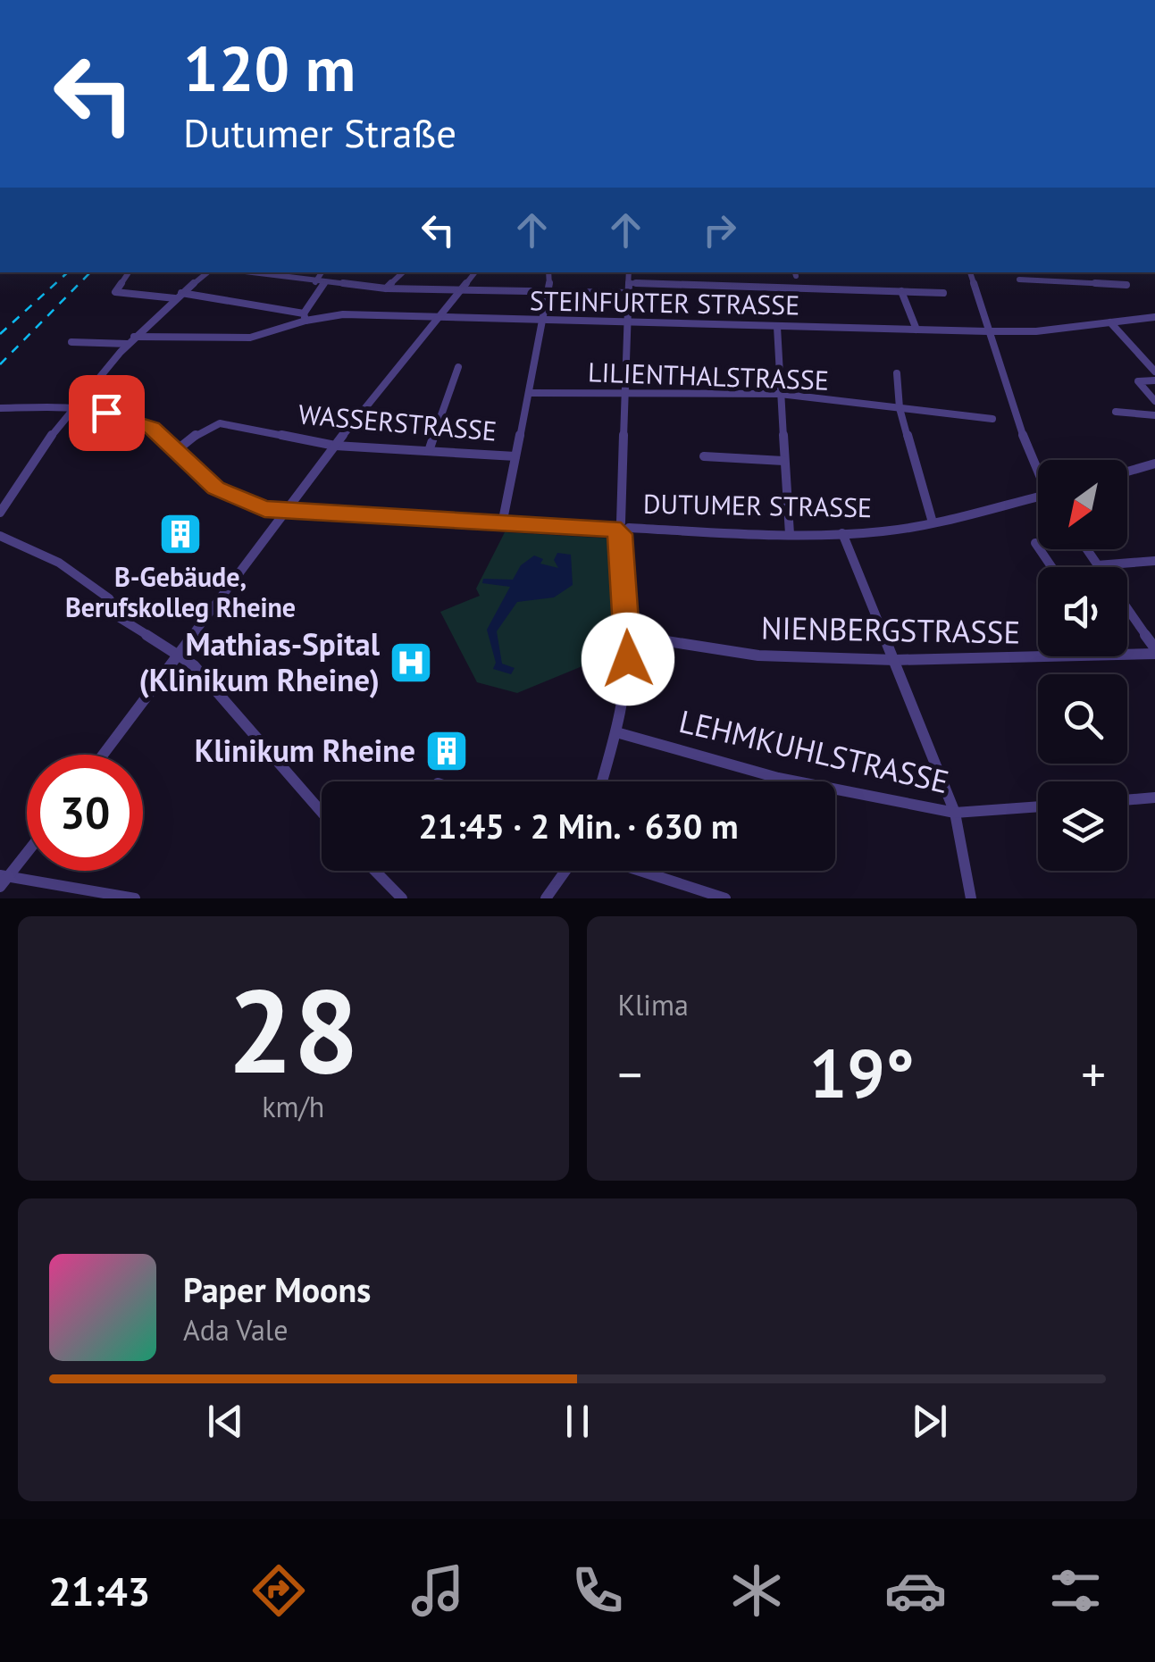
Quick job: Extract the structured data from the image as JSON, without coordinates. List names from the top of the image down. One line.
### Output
{"streets":{"street":["STEINFURTER STRASSE","LILIENTHALSTRASSE","WASSERSTRASSE","DUTUMER STRASSE","NIENBERGSTRASSE","LEHMKUHLSTRASSE"]},"crossings":[["WASSERSTRASSE","DUTUMER STRASSE"]],"places":{"building":["B-Gebäude, Berufskolleg Rheine","Klinikum Rheine"],"hospital":["Mathias-Spital (Klinikum Rheine)"]},"north":"bottom left","page":{"turn":["120 m","Dutumer Straße"],"limit":"30","trip":"21:45 · 2 Min. · 630 m","tile":[["28","km/h"],"Klima"],"heat":["−","19°","+"],"song":["Paper Moons","Ada Vale"],"tabs":"21:43"}}
